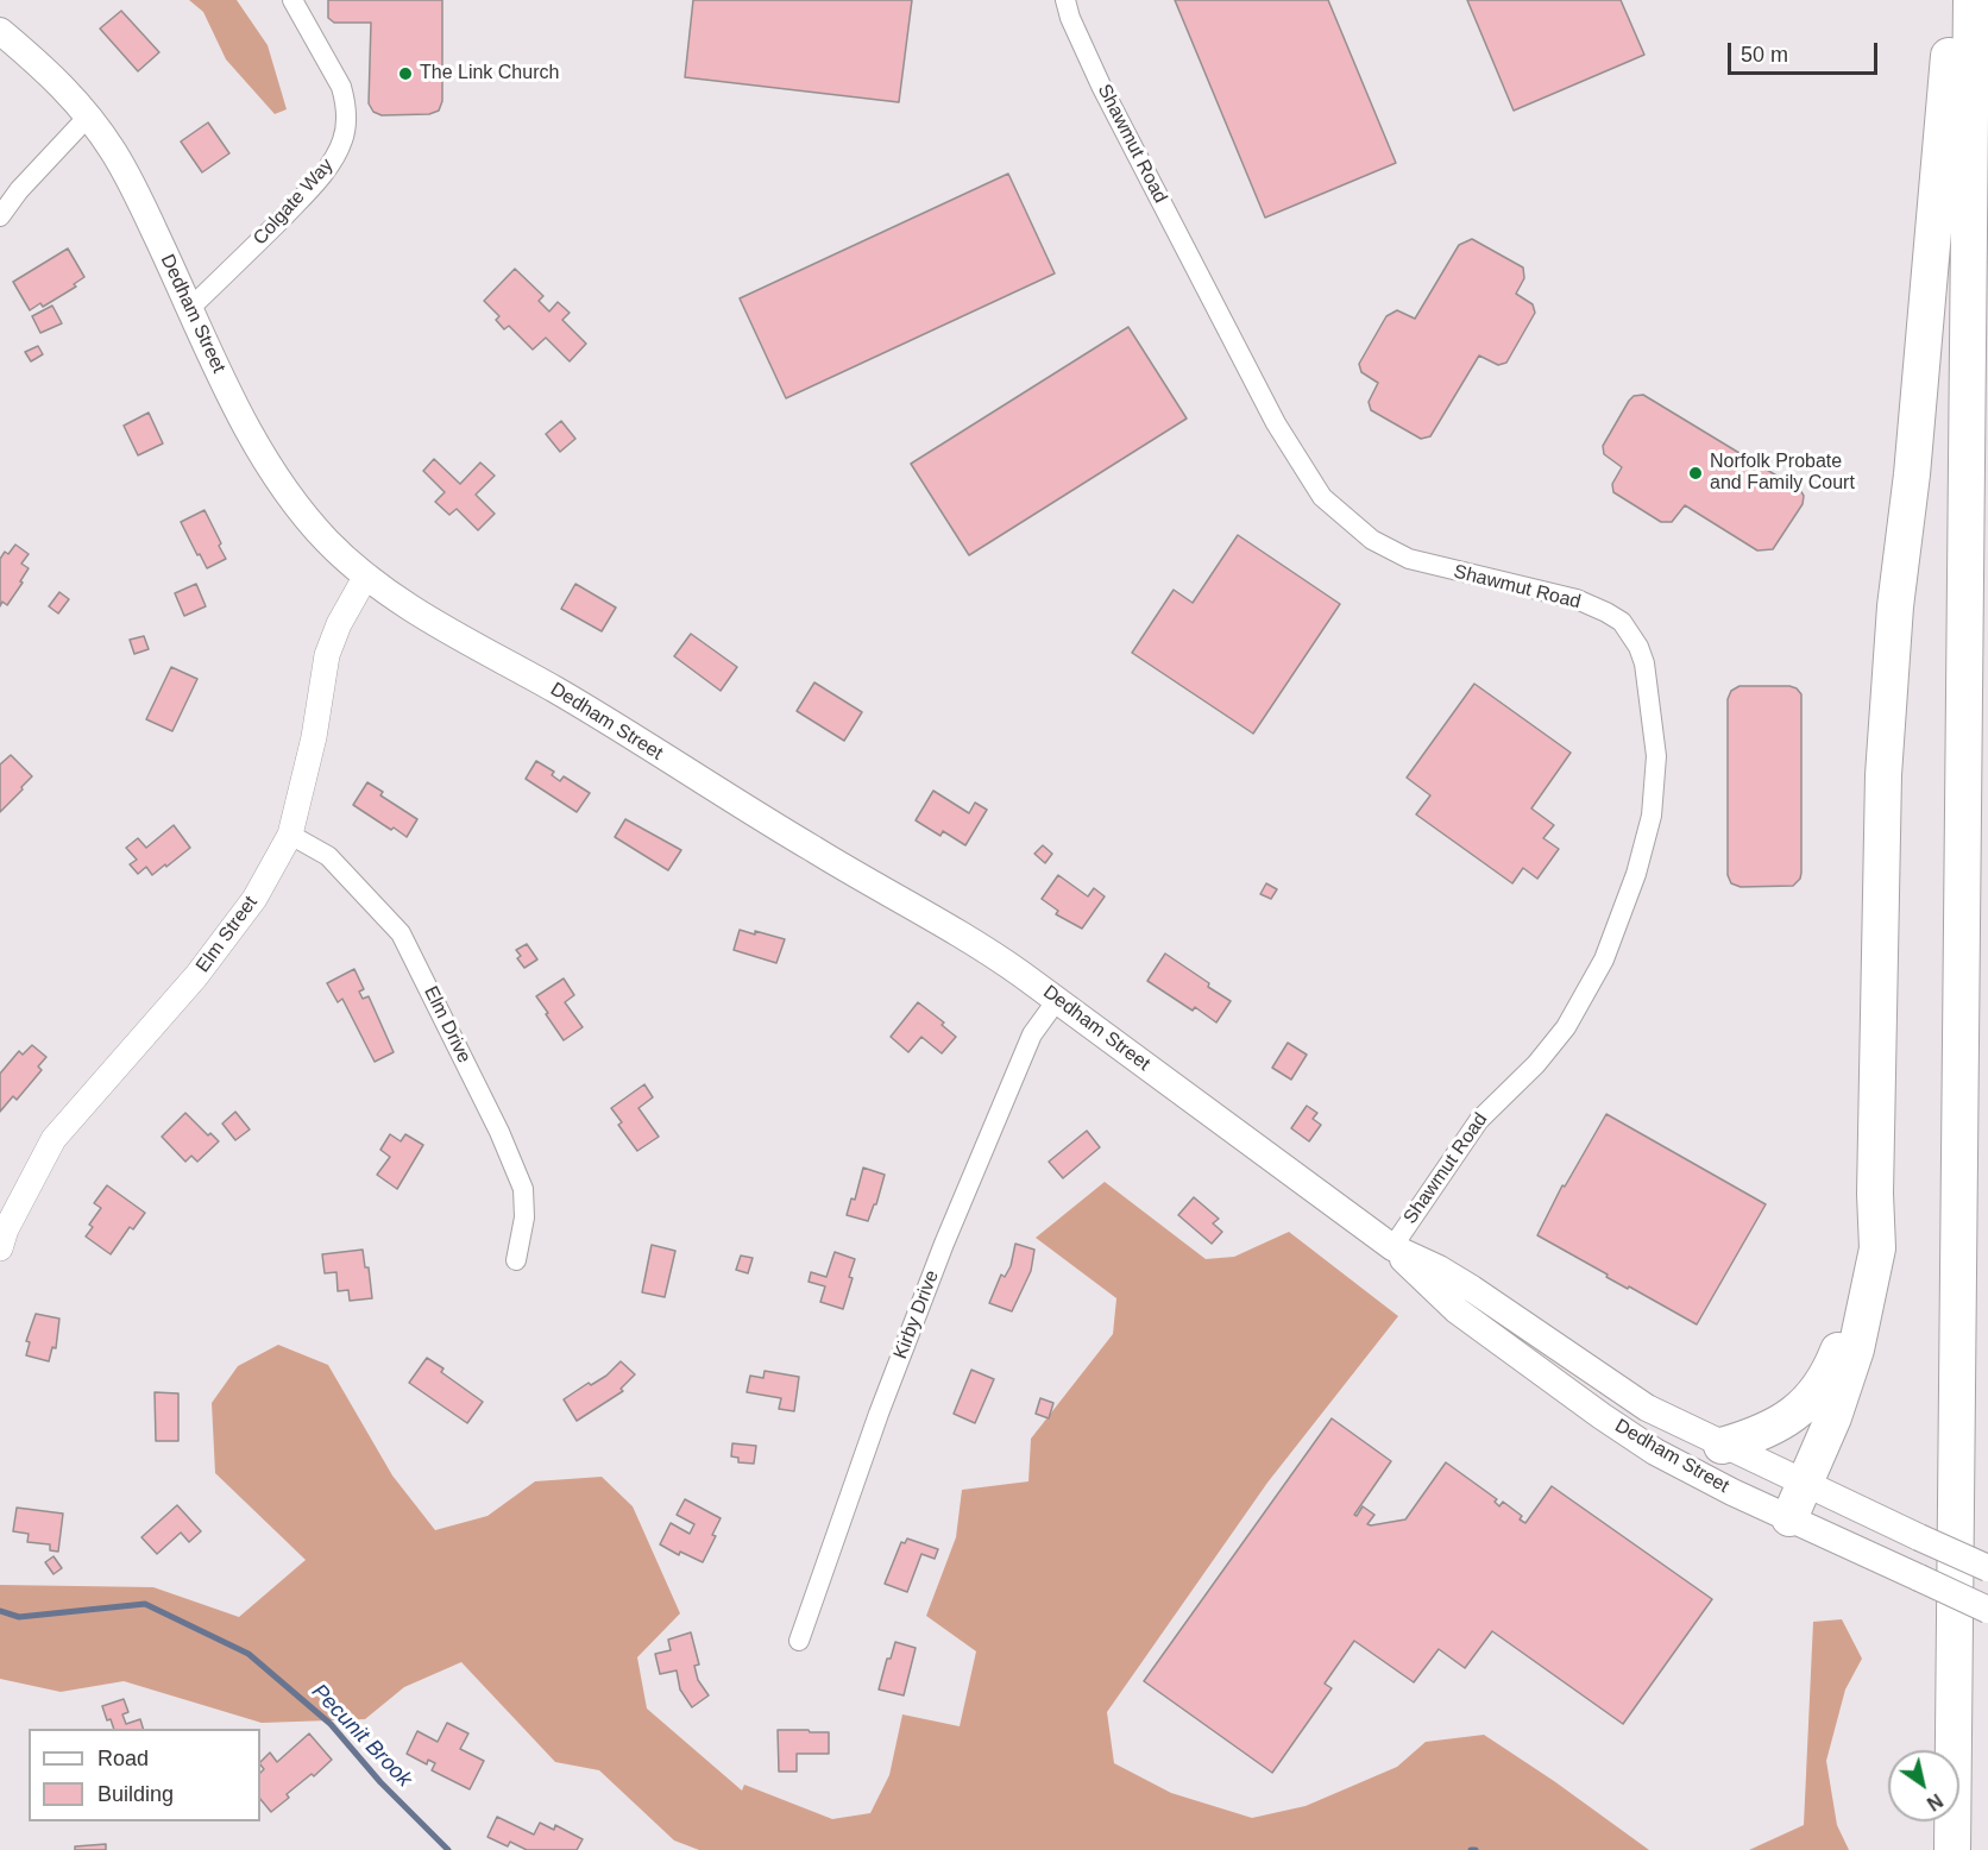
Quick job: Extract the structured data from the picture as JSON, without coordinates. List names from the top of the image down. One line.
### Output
{"streets":{"main road":["Dedham Street"],"street":["Shawmut Road","Colgate Way","Elm Street","Elm Drive","Kirby Drive"]},"crossings":[["Shawmut Road","Dedham Street"],["Colgate Way","Dedham Street"],["Dedham Street","Elm Street"],["Dedham Street","Kirby Drive"],["Elm Street","Elm Drive"]],"water":["Pecunit Brook"],"places":["The Link Church","Norfolk Probate and Family Court"],"legend":["Road","Building"],"scale_bar":"50 m","north":"bottom right"}
